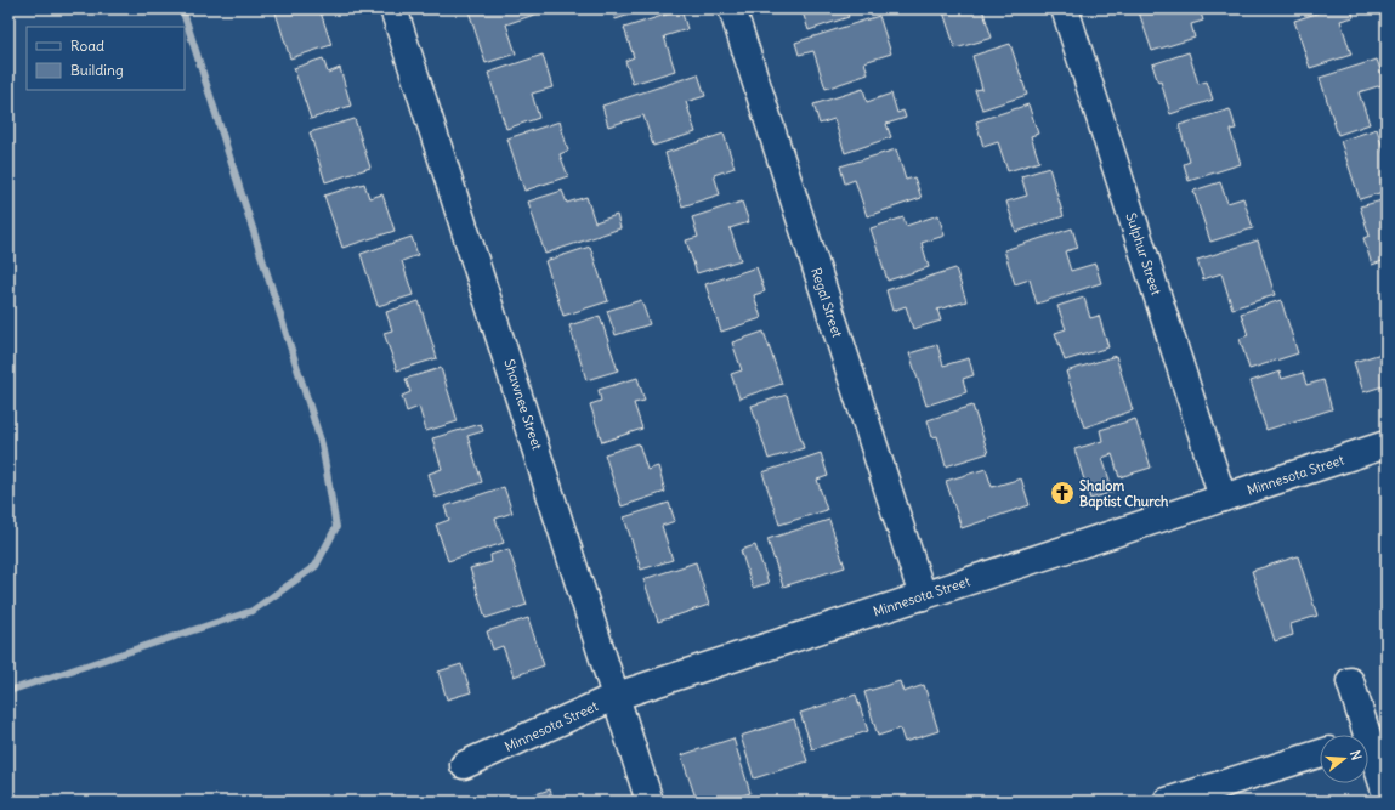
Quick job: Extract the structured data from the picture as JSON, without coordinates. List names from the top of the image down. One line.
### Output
{"streets":{"street":["Sulphur Street","Regal Street","Shawnee Street","Minnesota Street"]},"crossings":[["Sulphur Street","Minnesota Street"],["Regal Street","Minnesota Street"],["Shawnee Street","Minnesota Street"]],"places":{"church":["Shalom Baptist Church"]},"legend":["Road","Building"],"north":"right"}
